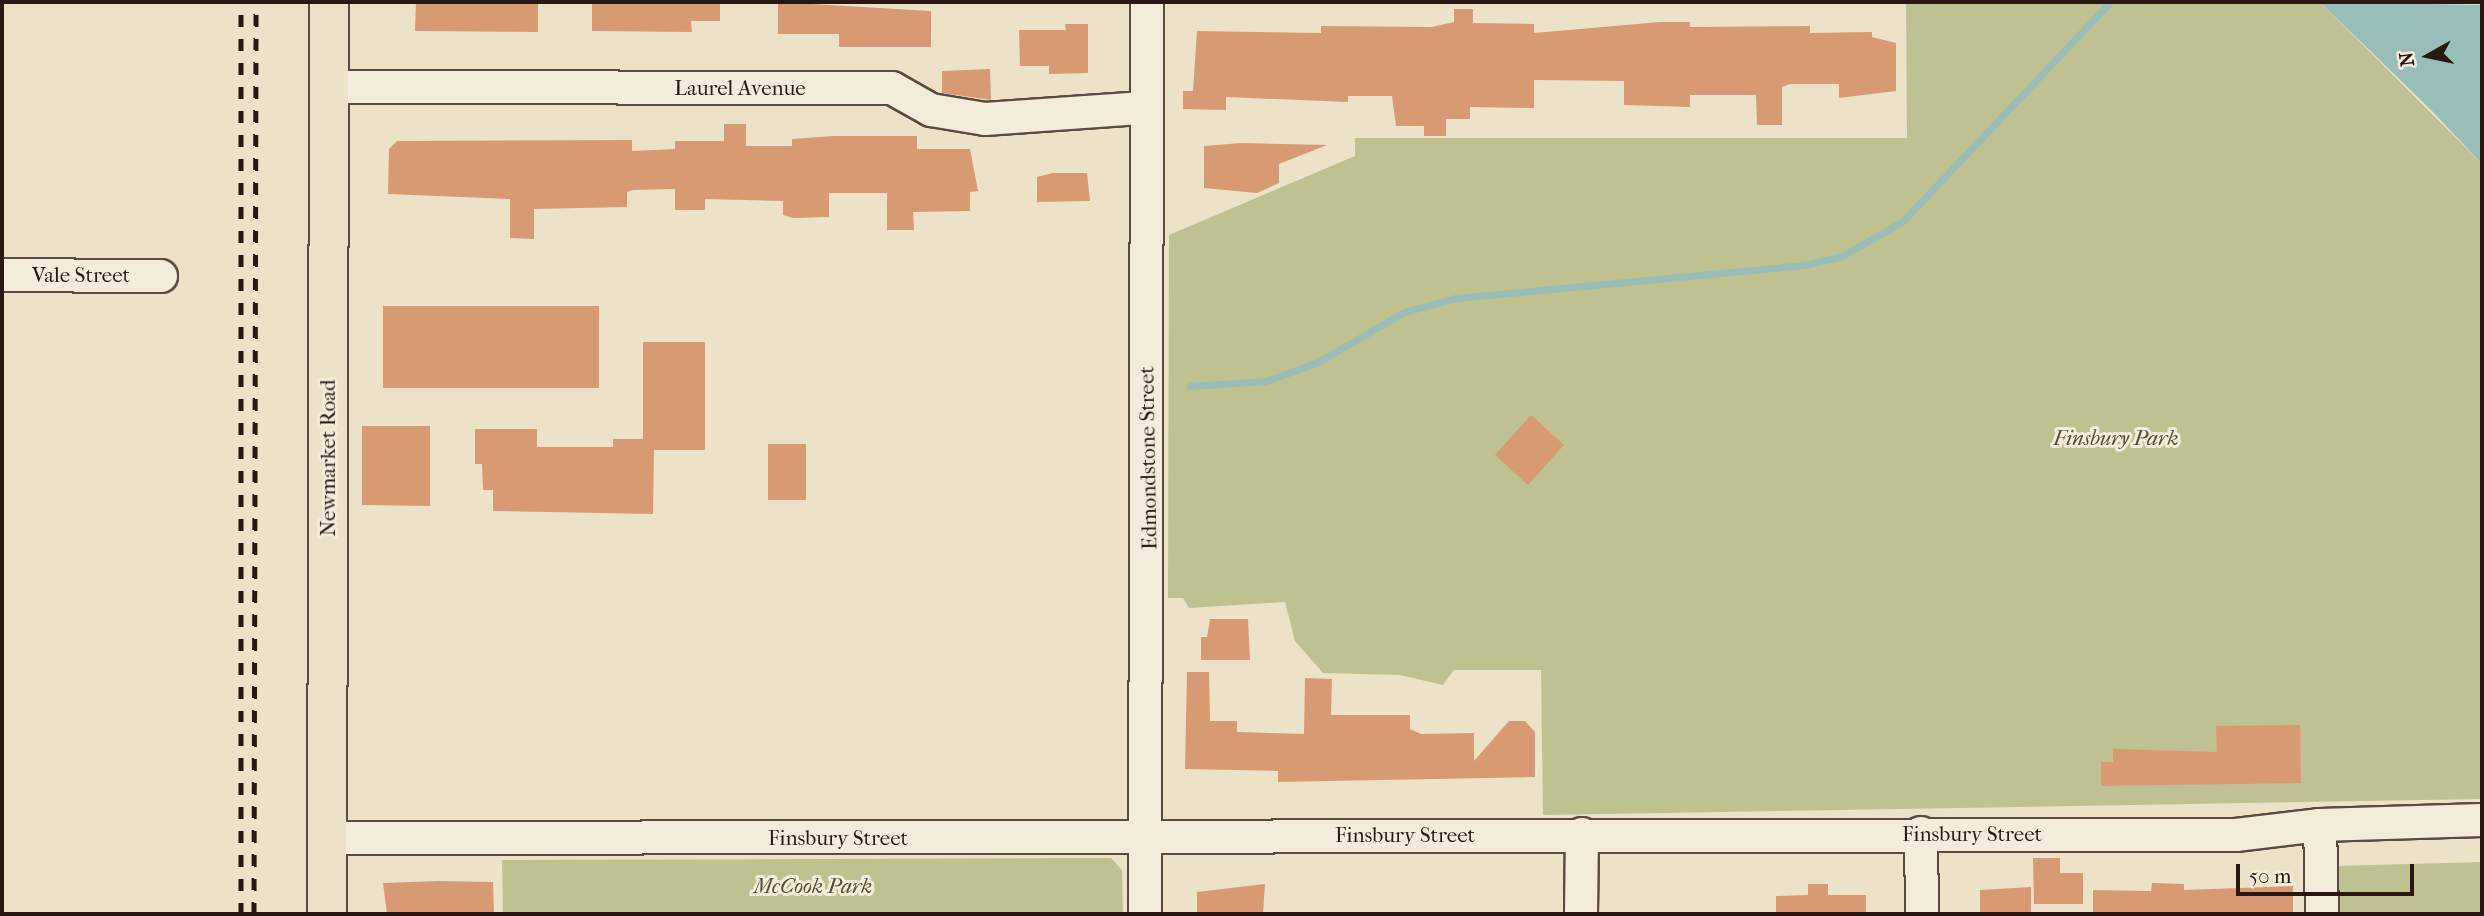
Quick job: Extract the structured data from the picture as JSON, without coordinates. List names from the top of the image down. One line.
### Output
{"streets":{"main road":["Newmarket Road"],"street":["Laurel Avenue","Vale Street","Edmondstone Street","Finsbury Street"]},"crossings":[["Laurel Avenue","Newmarket Road"],["Laurel Avenue","Edmondstone Street"],["Newmarket Road","Finsbury Street"],["Edmondstone Street","Finsbury Street"]],"parks":["Finsbury Park","McCook Park"],"scale_bar":"50 m","north":"left"}
